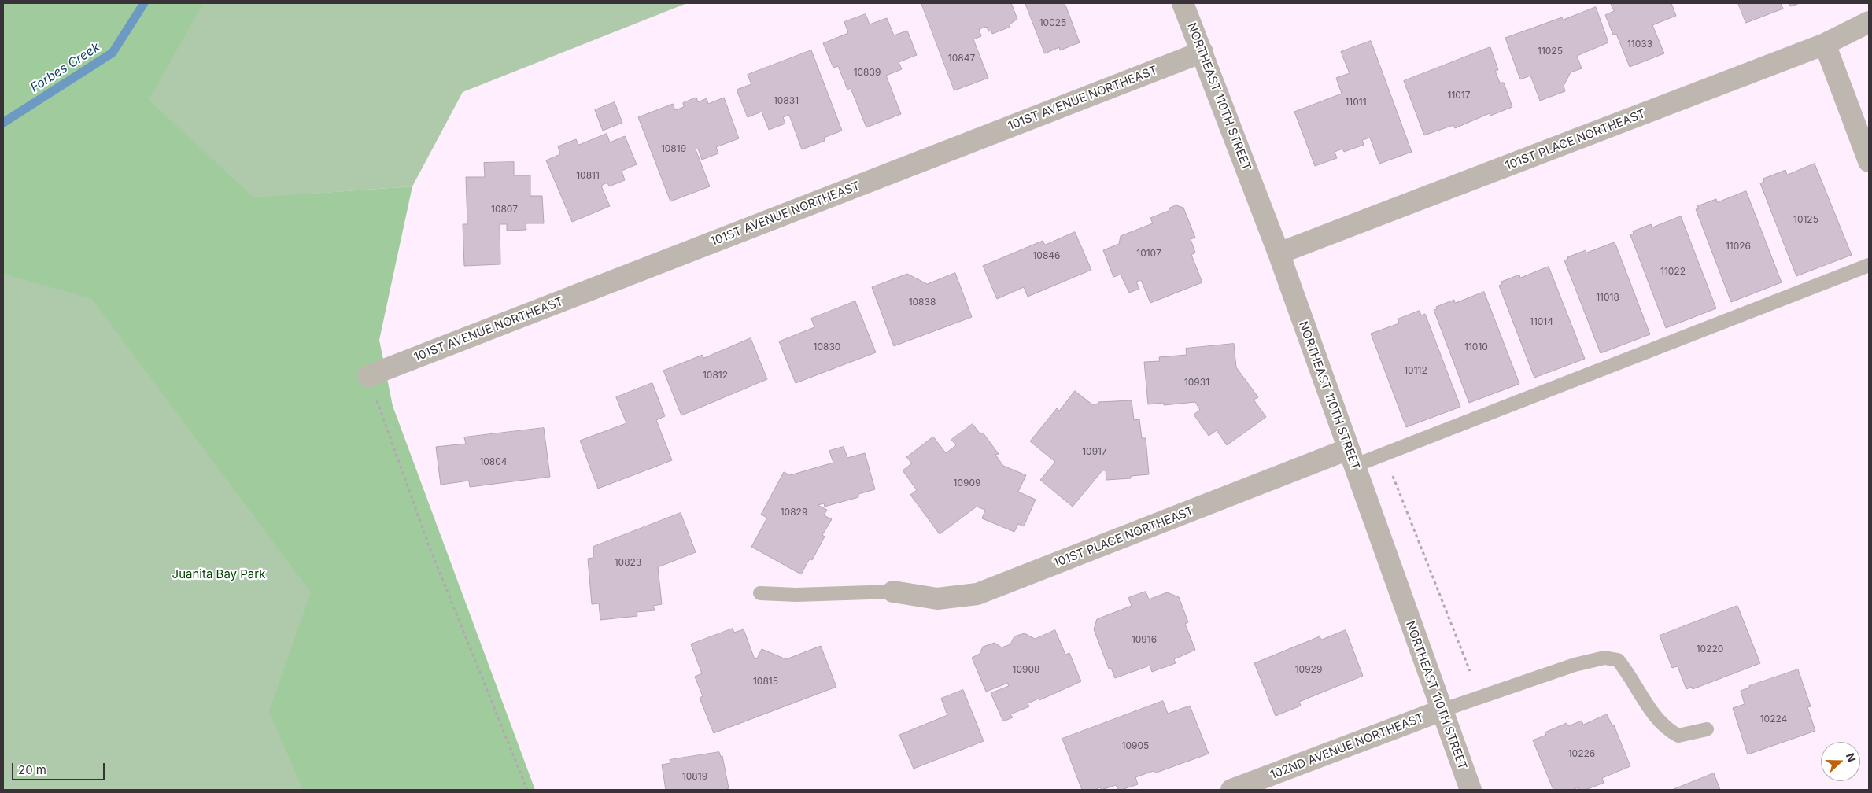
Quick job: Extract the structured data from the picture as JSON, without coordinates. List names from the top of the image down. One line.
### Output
{"streets":{"street":["NORTHEAST 110TH STREET","101ST AVENUE NORTHEAST","101ST PLACE NORTHEAST","102ND AVENUE NORTHEAST"]},"crossings":[["NORTHEAST 110TH STREET","101ST AVENUE NORTHEAST"],["NORTHEAST 110TH STREET","101ST PLACE NORTHEAST"],["NORTHEAST 110TH STREET","102ND AVENUE NORTHEAST"]],"water":["Forbes Creek"],"parks":["Juanita Bay Park"],"house_numbers":["10025","11033","11025","10847","10839","11017","10831","11011","10819","10811","10807","10125","11026","10107","10846","11022","11018","10838","11014","10830","11010","10112","10812","10931","10917","10804","10909","10829","10823","10916","10220","10908","10929","10815","10224","10905","10226","10819"],"scale_bar":"20 m","north":"right"}
